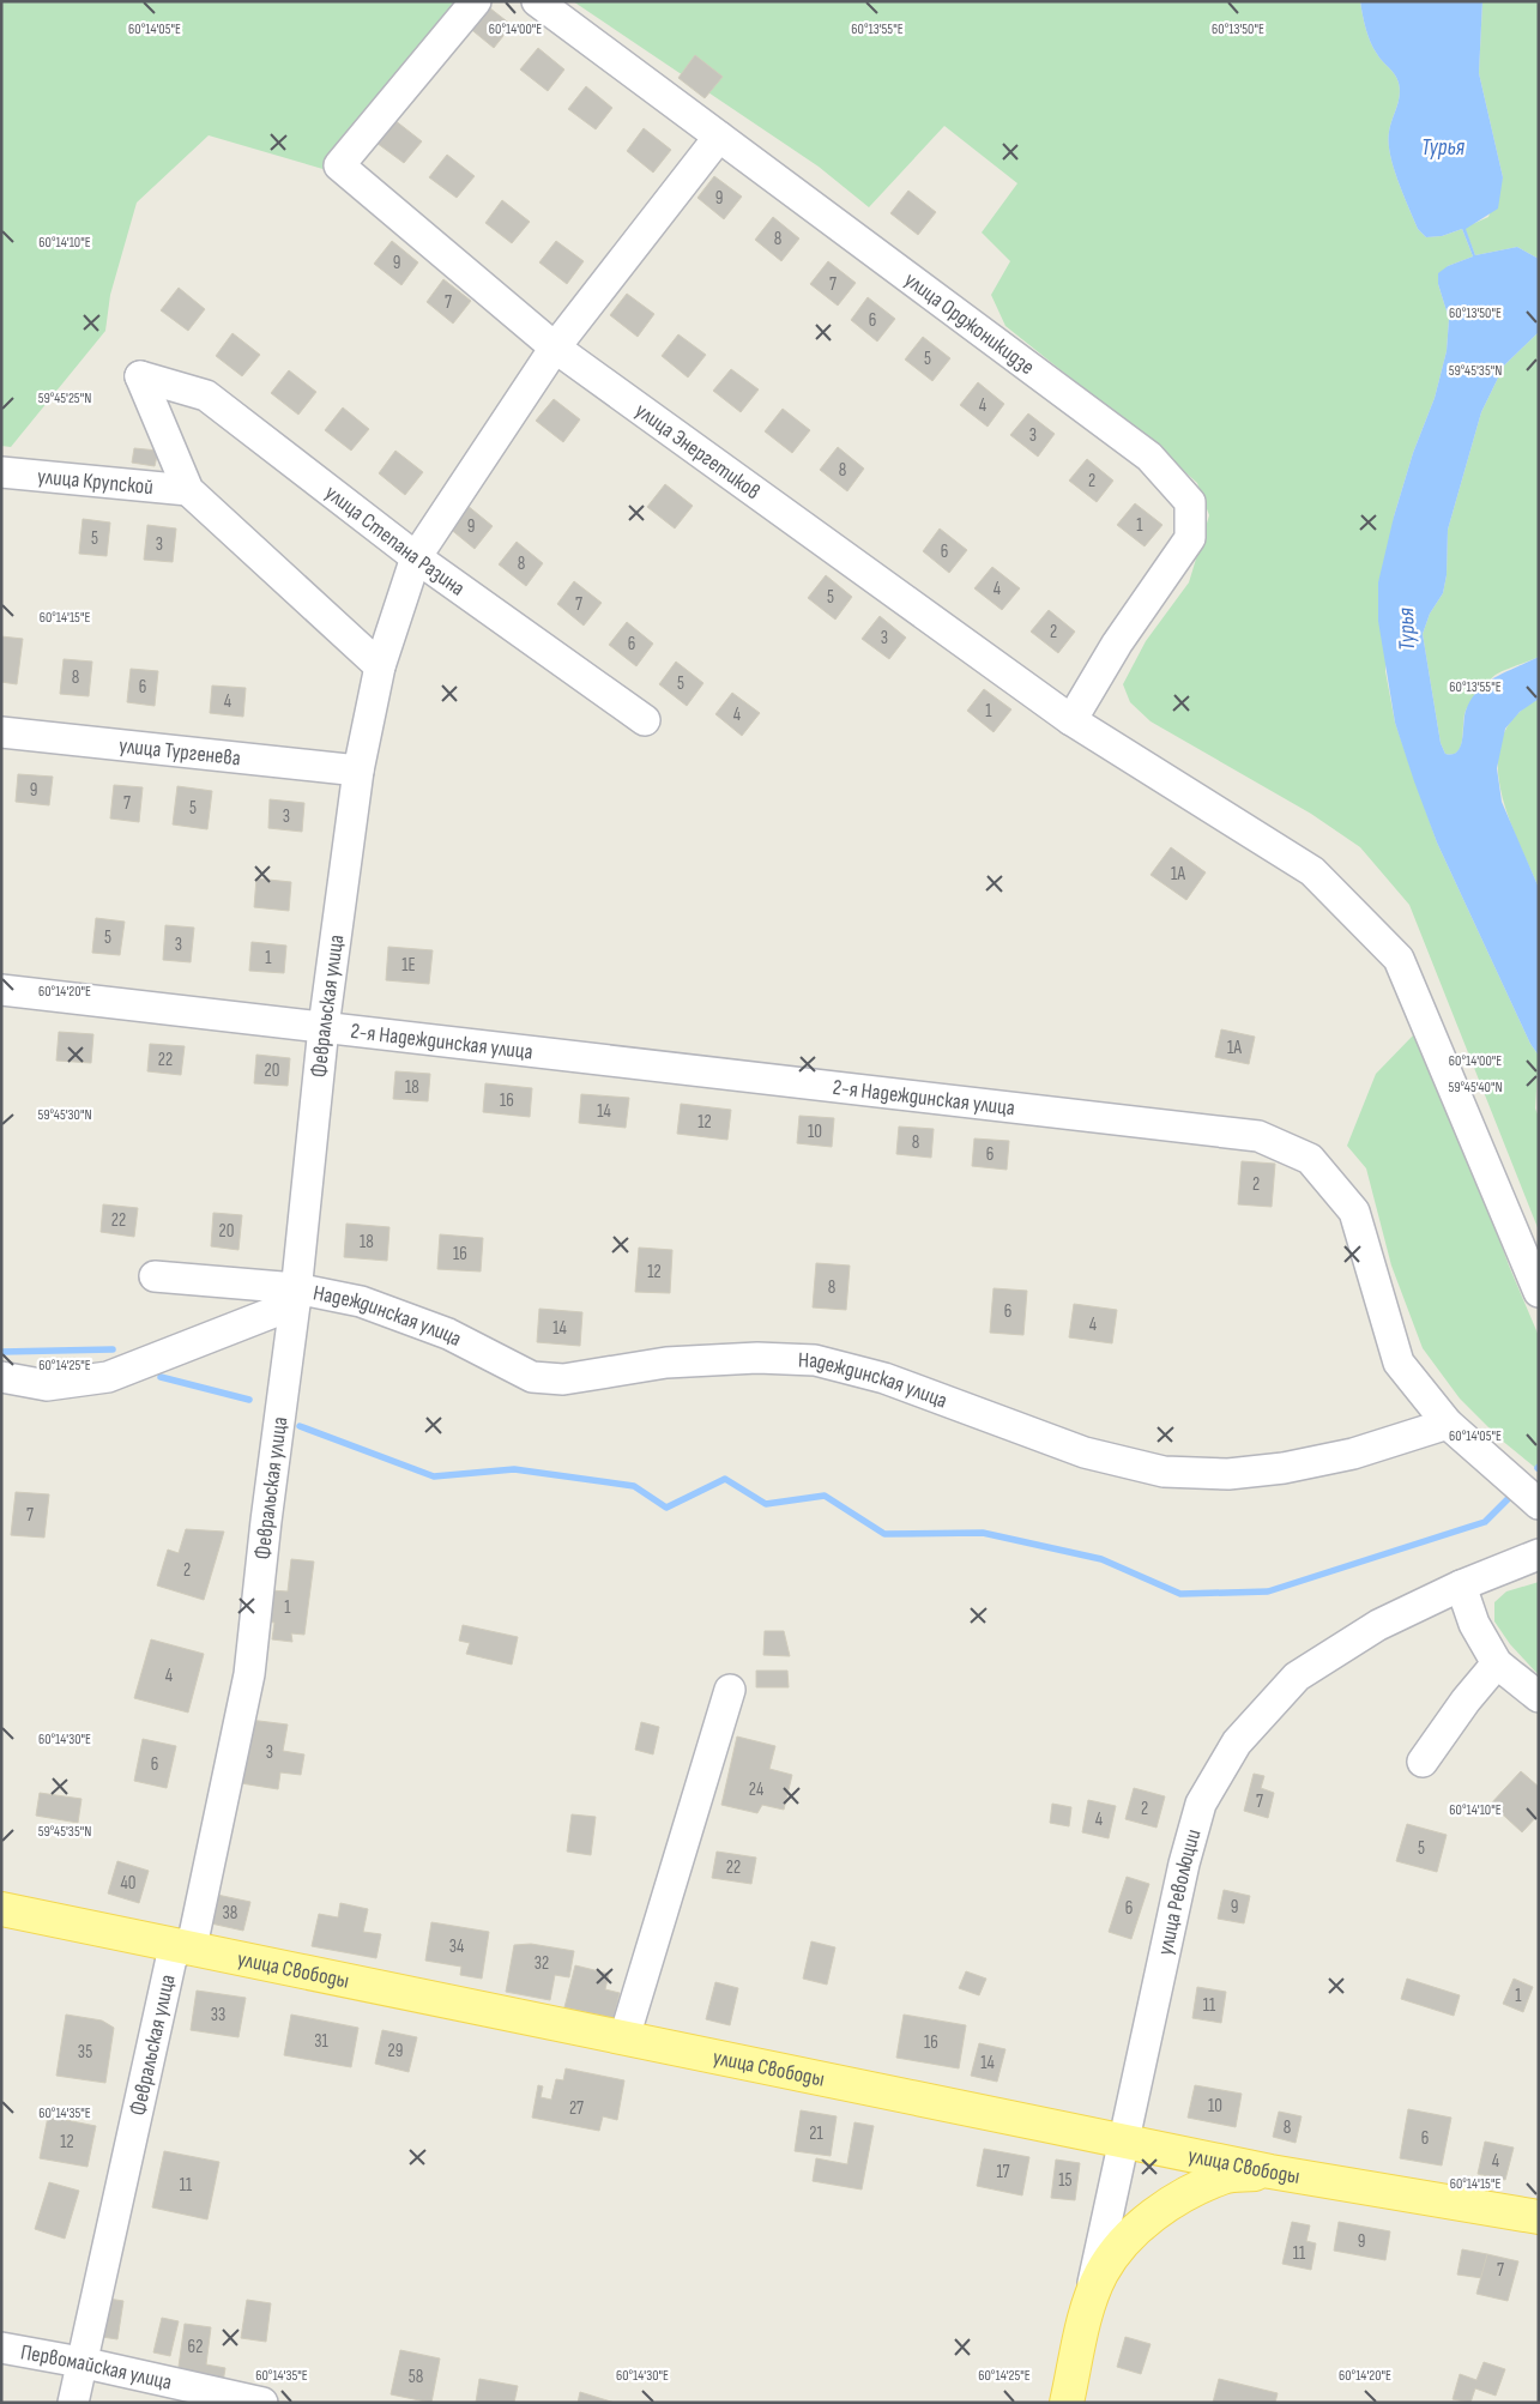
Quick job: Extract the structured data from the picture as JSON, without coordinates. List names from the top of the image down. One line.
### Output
{"streets":{"main road":["улица Революции","улица Свободы"],"street":["улица Орджоникидзе","улица Энергетиков","улица Крупской","улица Степана Разина","улица Тургенева","Февральская улица","2-я Надеждинская улица","Надеждинская улица","Первомайская улица"]},"crossings":[["улица Орджоникидзе","улица Энергетиков"],["улица Орджоникидзе","Февральская улица"],["улица Энергетиков","Февральская улица"],["улица Крупской","улица Степана Разина"],["улица Степана Разина","Февральская улица"],["улица Тургенева","Февральская улица"],["Февральская улица","2-я Надеждинская улица"],["Февральская улица","Надеждинская улица"],["Февральская улица","улица Свободы"],["Февральская улица","Первомайская улица"],["2-я Надеждинская улица","Надеждинская улица"],["улица Революции","улица Свободы"]],"water":["Турья"],"house_numbers":["9","8","9","7","7","6","5","4","3","8","2","1","9","5","3","6","8","4","5","7","2","3","6","8","5","6","4","1","4","9","7","5","3","1А","5","3","1","1Е","1А","22","20","18","16","14","12","10","8","6","2","22","20","18","16","12","8","6","4","14","7","2","1","4","3","6","24","7","2","4","5","22","40","9","6","38","34","32","1","11","33","31","16","29","35","14","10","27","8","21","6","12","4","17","15","11","9","11","7","62","58"],"coordinates":["60°14'05\"E","60°14'00\"E","60°13'55\"E","60°13'50\"E","60°14'10\"E","59°45'35\"N","59°45'25\"N","60°14'15\"E","60°14'20\"E","59°45'40\"N","59°45'30\"N","60°14'25\"E","60°14'30\"E","60°14'35\"E"]}
